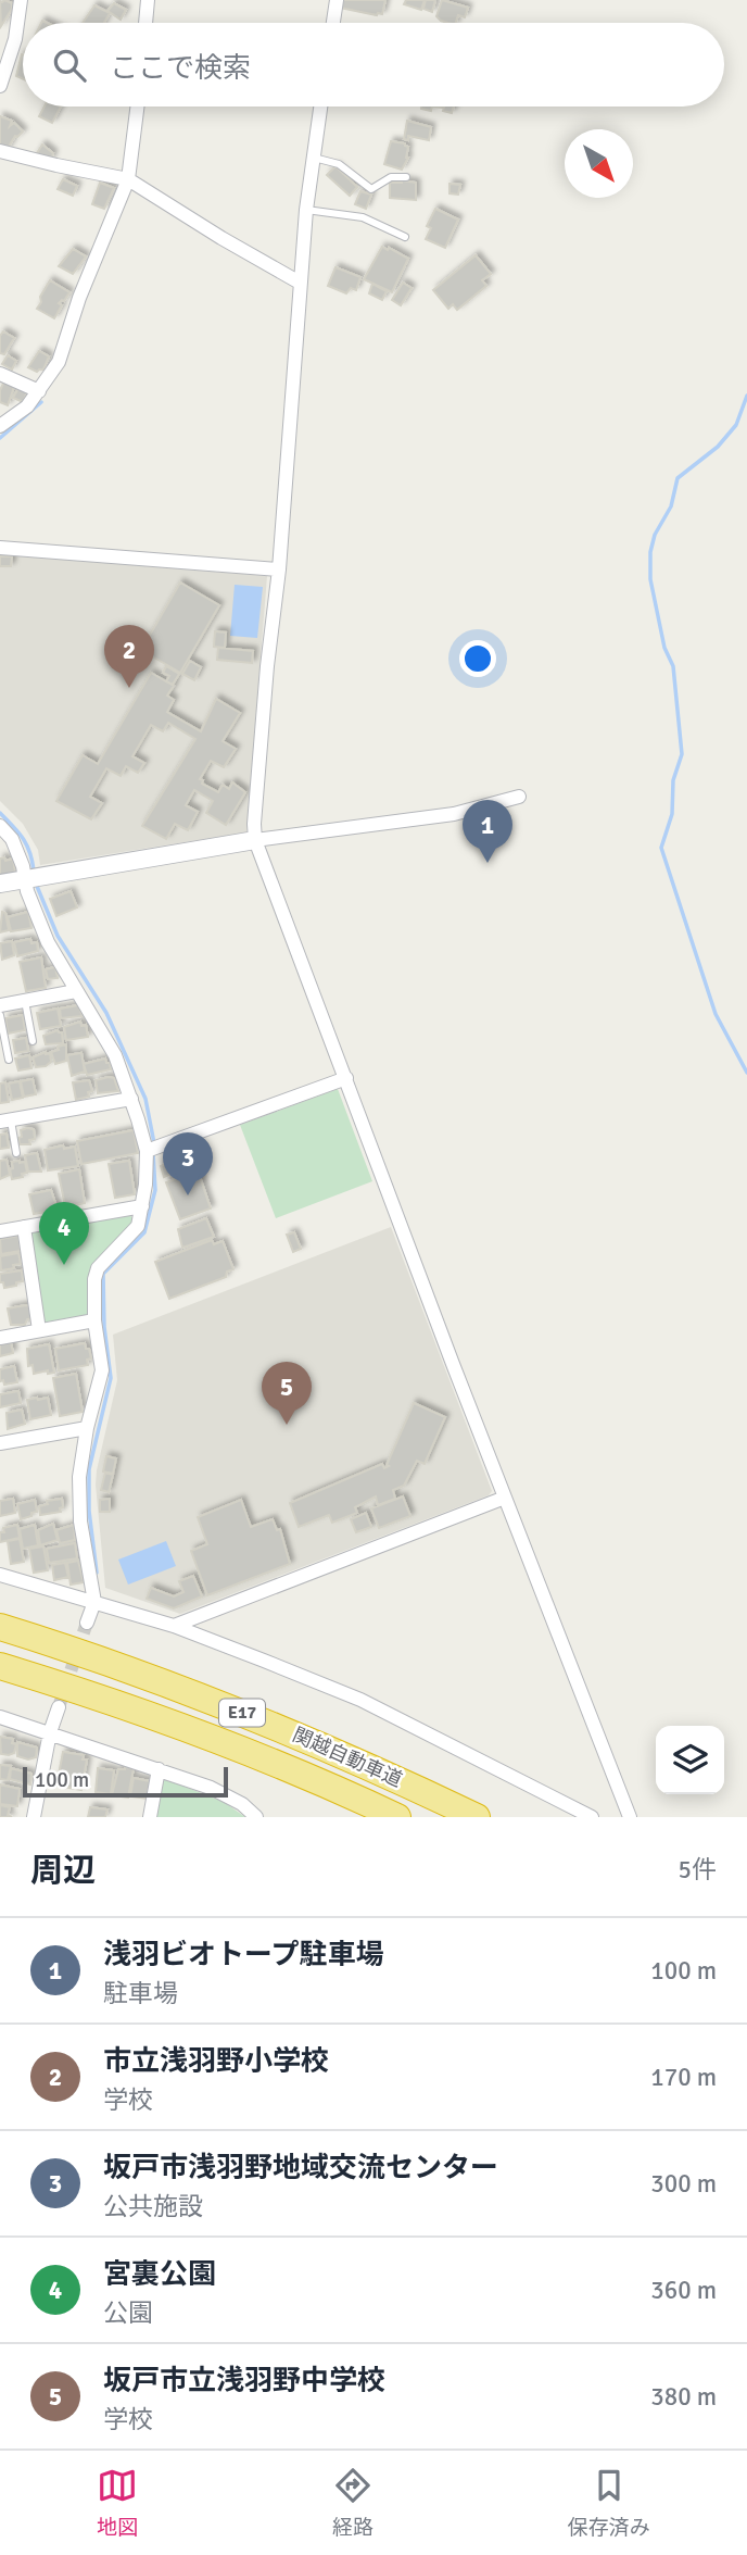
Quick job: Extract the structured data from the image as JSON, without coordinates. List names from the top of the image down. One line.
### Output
{"streets":{"highway":["E17","関越自動車道"]},"scale_bar":"100 m","north":"bottom right","page":{"search":"ここで検索","pins":["2","1","3","4","5"],"scale":"100 m","heading":["周辺","5件"],"list":[{"mark":"1","name":"浅羽ビオトープ駐車場","note":"駐車場","value":"100 m"},{"mark":"2","name":"市立浅羽野小学校","note":"学校","value":"170 m"},{"mark":"3","name":"坂戸市浅羽野地域交流センター","note":"公共施設","value":"300 m"},{"mark":"4","name":"宮裏公園","note":"公園","value":"360 m"},{"mark":"5","name":"坂戸市立浅羽野中学校","note":"学校","value":"380 m"}],"nav":["地図","経路","保存済み"]}}
